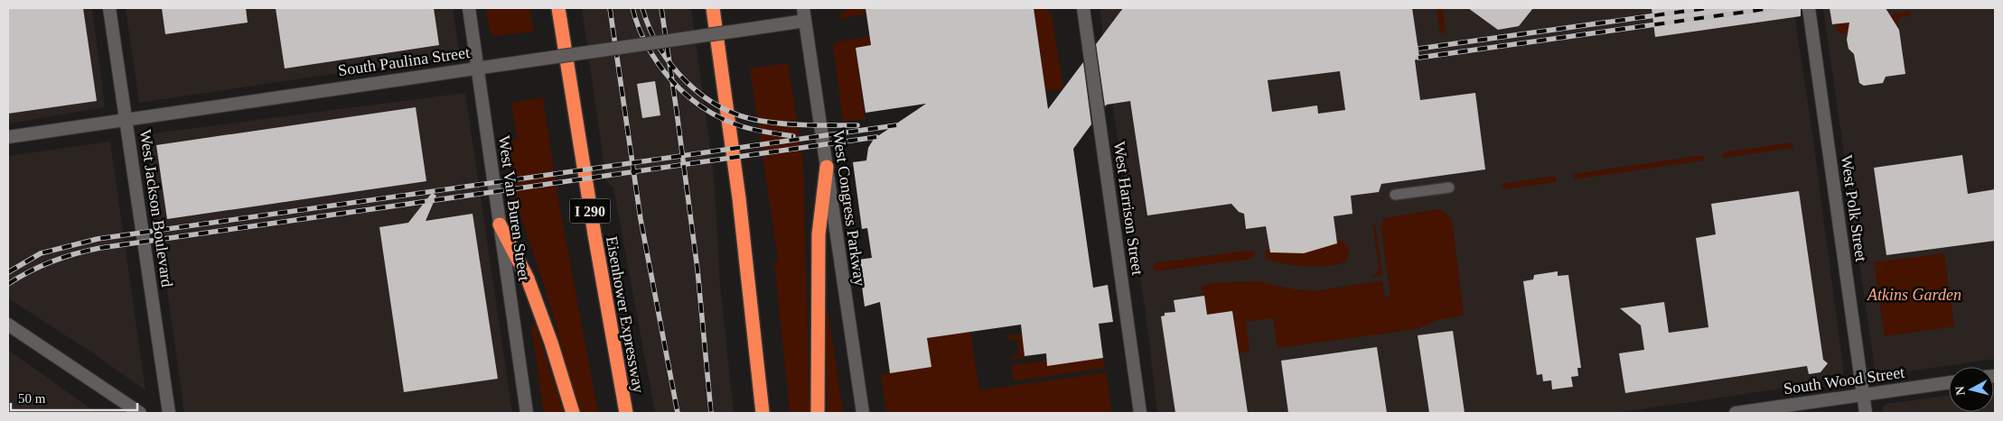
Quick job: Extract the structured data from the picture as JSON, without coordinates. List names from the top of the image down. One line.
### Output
{"streets":{"highway":["I 290","Eisenhower Expressway"],"street":["South Paulina Street","West Jackson Boulevard","West Van Buren Street","West Congress Parkway","West Harrison Street","West Polk Street","South Wood Street"]},"crossings":[["South Paulina Street","West Jackson Boulevard"],["South Paulina Street","West Van Buren Street"],["South Paulina Street","West Congress Parkway"],["West Polk Street","South Wood Street"]],"parks":["Atkins Garden"],"scale_bar":"50 m","north":"left"}
